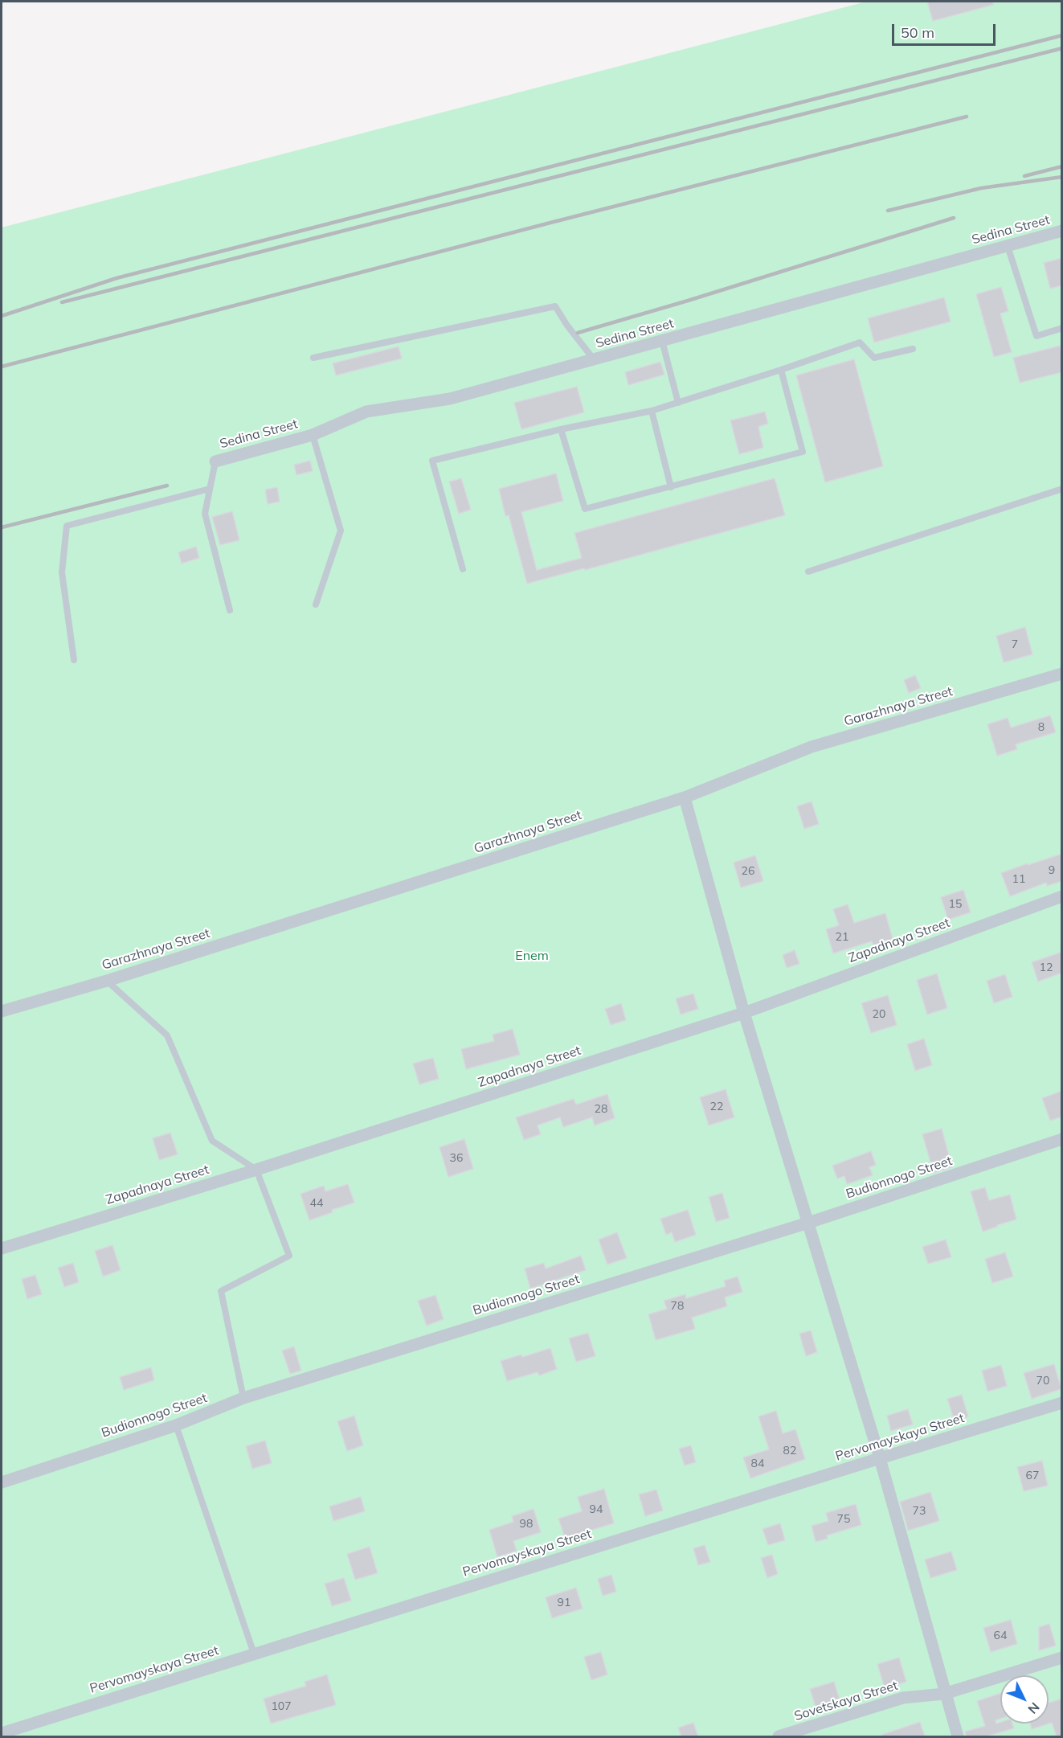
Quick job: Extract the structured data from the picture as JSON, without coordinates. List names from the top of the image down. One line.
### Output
{"streets":{"street":["Sedina Street","Garazhnaya Street","Zapadnaya Street","Budionnogo Street","Pervomayskaya Street","Sovetskaya Street"]},"parks":["Enem"],"house_numbers":["7","8","9","26","11","15","21","12","20","22","28","36","44","78","70","82","84","67","94","73","75","98","91","64","107"],"scale_bar":"50 m","north":"bottom right"}
